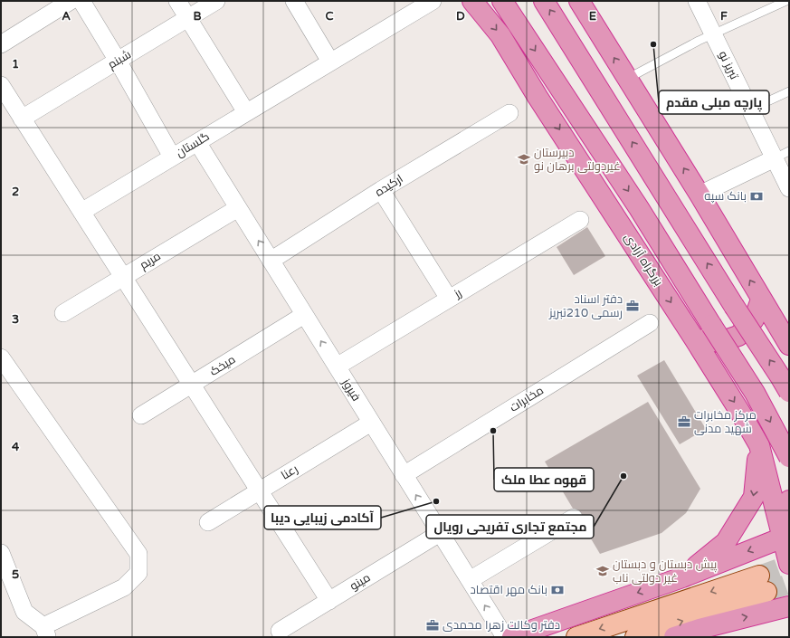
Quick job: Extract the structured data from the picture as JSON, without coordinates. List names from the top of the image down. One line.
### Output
{"streets":{"highway":["بزرگراه آزادی"],"street":["شبنم","تبریز نو","گلستان","ارکیده","مریم","رز","میخک","فیروز","مخابرات","رعنا","مینو"]},"crossings":[["گلستان","فیروز"],["ارکیده","فیروز"],["مریم","فیروز"],["رز","فیروز"],["میخک","فیروز"],["فیروز","مخابرات"],["فیروز","رعنا"],["فیروز","مینو"]],"places":{"other":["پارچه مبلی مقدم","قهوه عطا ملک","مجتمع تجاری تفریحی رویال","آکادمی زیبایی دیبا"],"school or university":["دبیرستان غیردولتی برهان نو","پیش دبستان و دبستان غیر دولتی ناب"],"bank":["بانک سپه","بانک مهر اقتصاد"],"office":["دفتر اسناد رسمی 210تبریز","مرکز مخابرات شهید مدنی","دفتر وکالت زهرا محمدی"]},"grid":{"columns":["A","B","C","D","E","F"],"rows":["1","2","3","4","5"]}}
